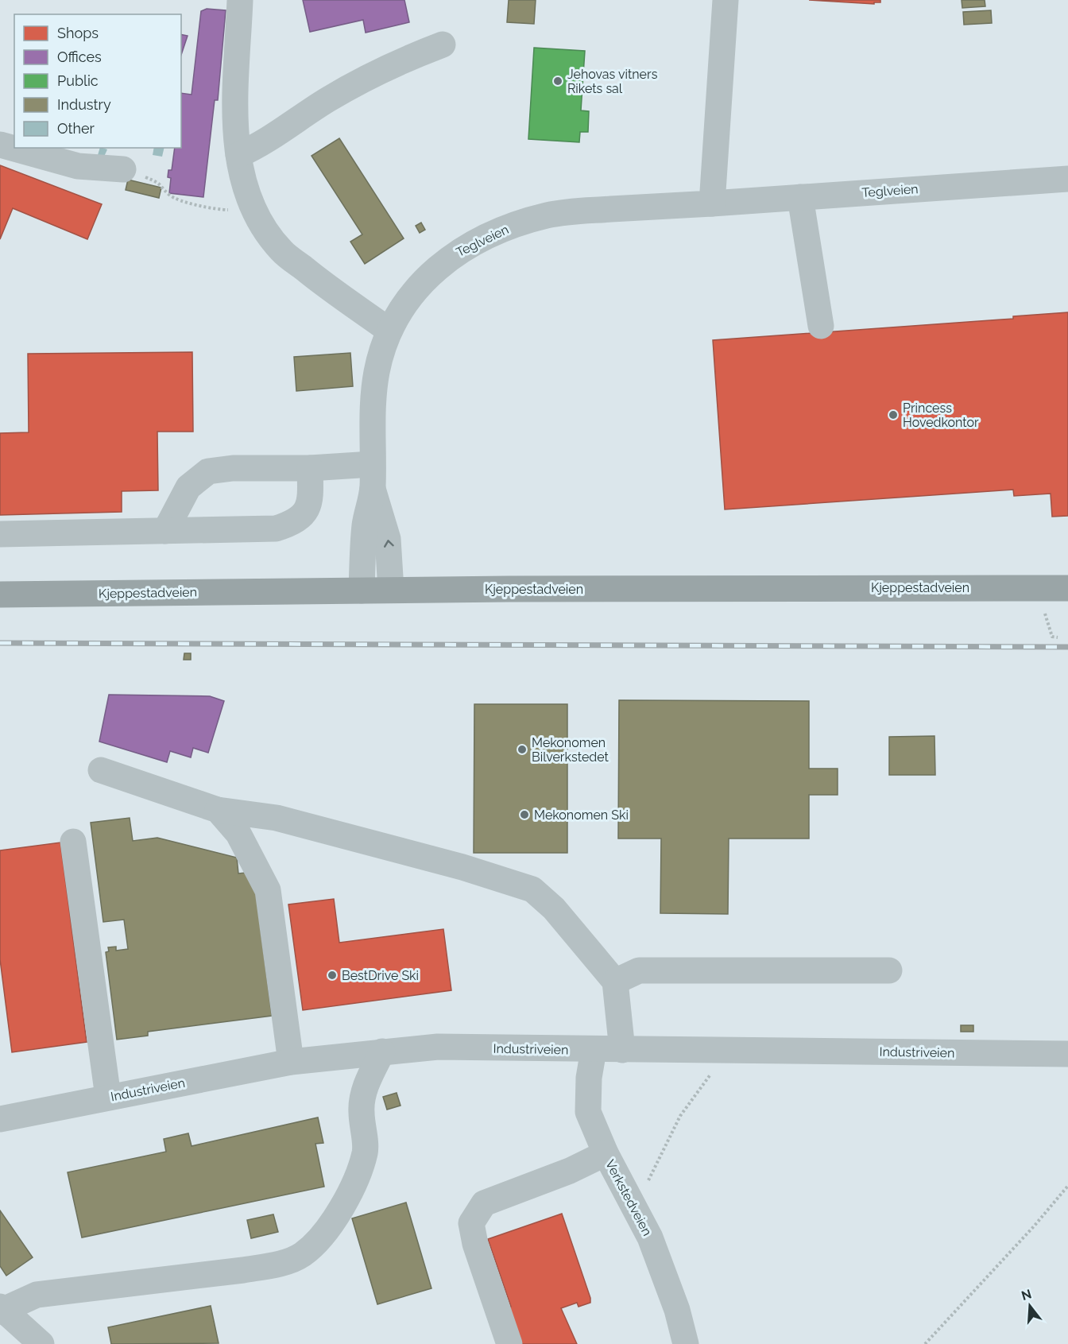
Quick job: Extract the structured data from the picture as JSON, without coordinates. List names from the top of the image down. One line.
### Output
{"streets":{"main road":["Kjeppestadveien"],"street":["Teglveien","Industriveien","Verkstedveien"]},"crossings":[["Teglveien","Kjeppestadveien"],["Industriveien","Verkstedveien"]],"places":["Jehovas vitners Rikets sal","Princess Hovedkontor","Mekonomen Bilverkstedet","Mekonomen Ski","BestDrive Ski"],"legend":["Shops","Offices","Public","Industry","Other"],"north":"top"}
